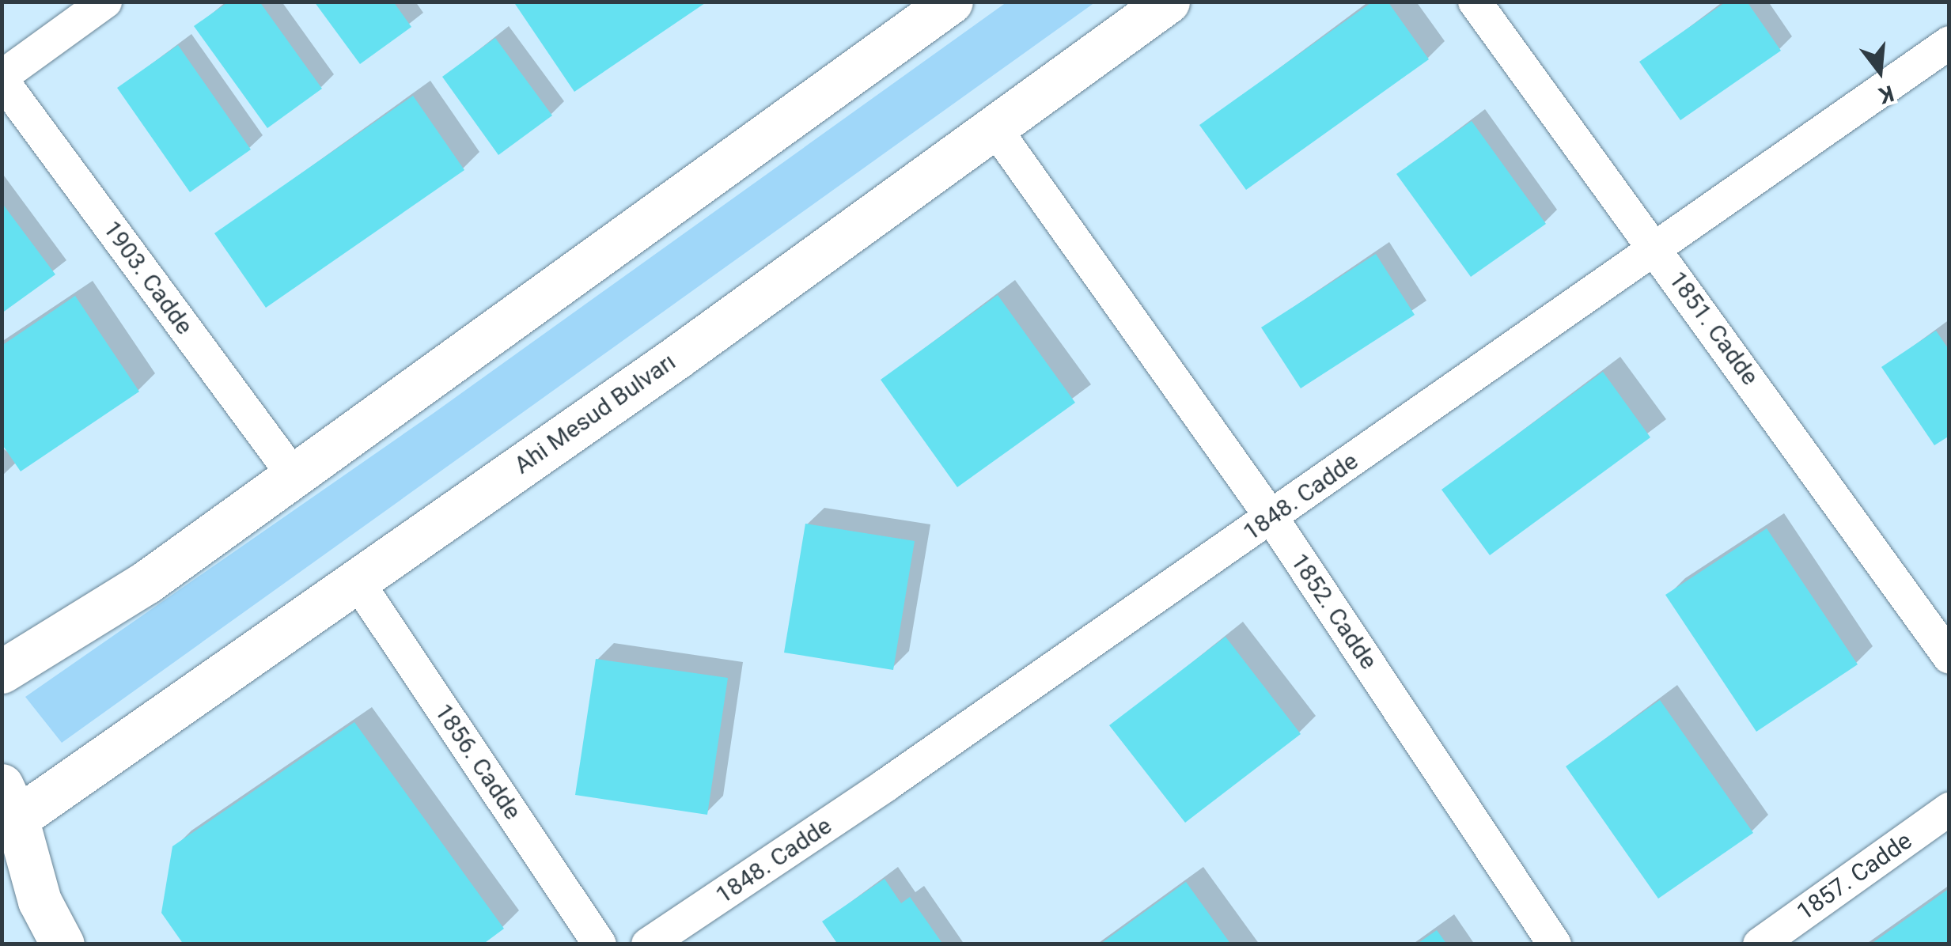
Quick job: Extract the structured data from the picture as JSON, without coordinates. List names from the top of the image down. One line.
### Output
{"streets":{"main road":["Ahi Mesud Bulvarı"],"street":["1903. Cadde","1851. Cadde","1848. Cadde","1852. Cadde","1856. Cadde","1857. Cadde"]},"crossings":[["1851. Cadde","1848. Cadde"],["Ahi Mesud Bulvarı","1852. Cadde"],["Ahi Mesud Bulvarı","1856. Cadde"],["1848. Cadde","1852. Cadde"]],"north":"bottom"}
